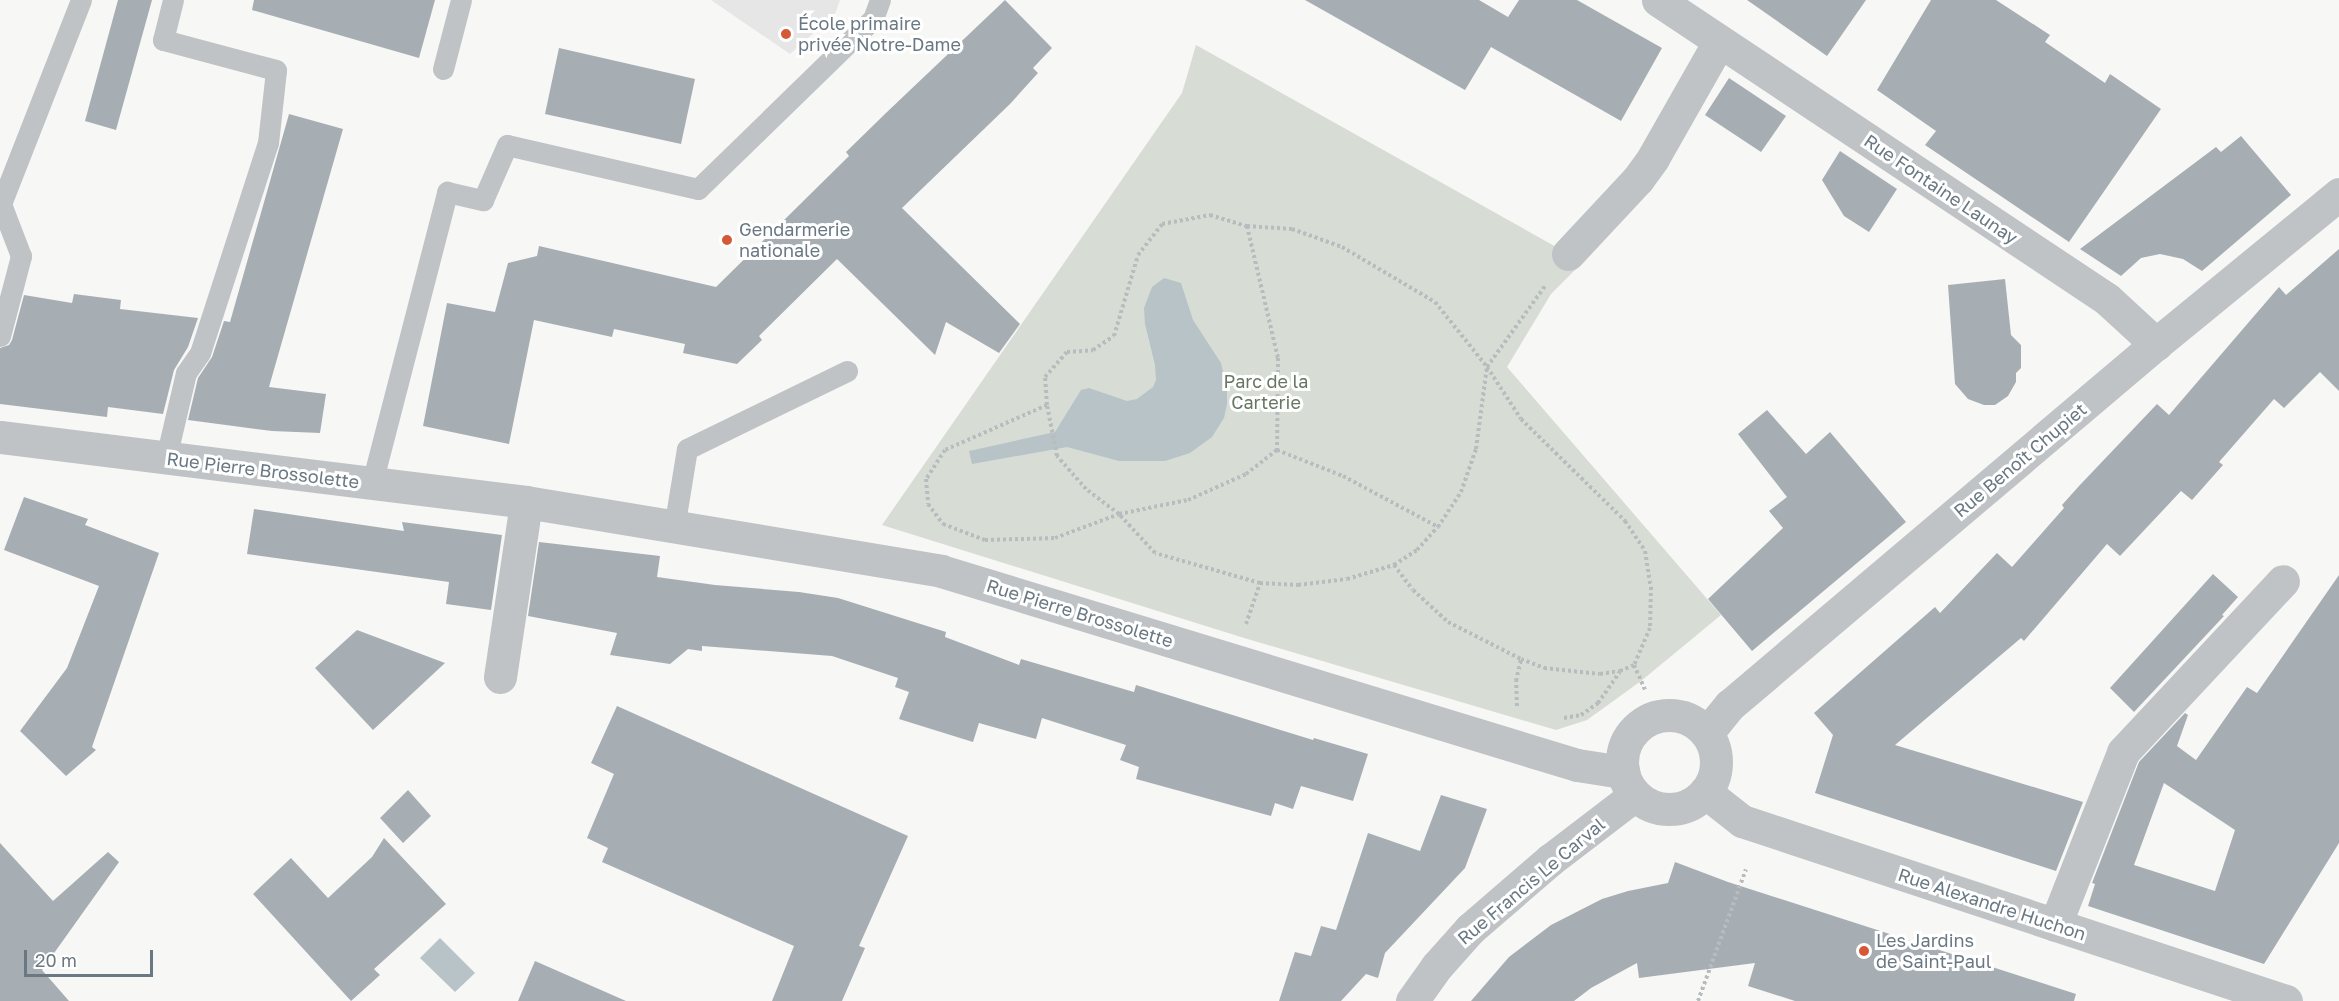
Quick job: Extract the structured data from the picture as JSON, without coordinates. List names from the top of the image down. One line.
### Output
{"streets":{"street":["Rue Fontaine Launay","Rue Benoît Chupiet","Rue Pierre Brossolette","Rue Francis Le Carval","Rue Alexandre Huchon"]},"crossings":[["Rue Fontaine Launay","Rue Benoît Chupiet"],["Rue Benoît Chupiet","Rue Pierre Brossolette"],["Rue Benoît Chupiet","Rue Francis Le Carval"],["Rue Benoît Chupiet","Rue Alexandre Huchon"],["Rue Pierre Brossolette","Rue Francis Le Carval"],["Rue Pierre Brossolette","Rue Alexandre Huchon"],["Rue Francis Le Carval","Rue Alexandre Huchon"]],"parks":["Parc de la Carterie"],"places":["École primaire privée Notre-Dame","Gendarmerie nationale","Les Jardins de Saint-Paul"],"scale_bar":"20 m"}
